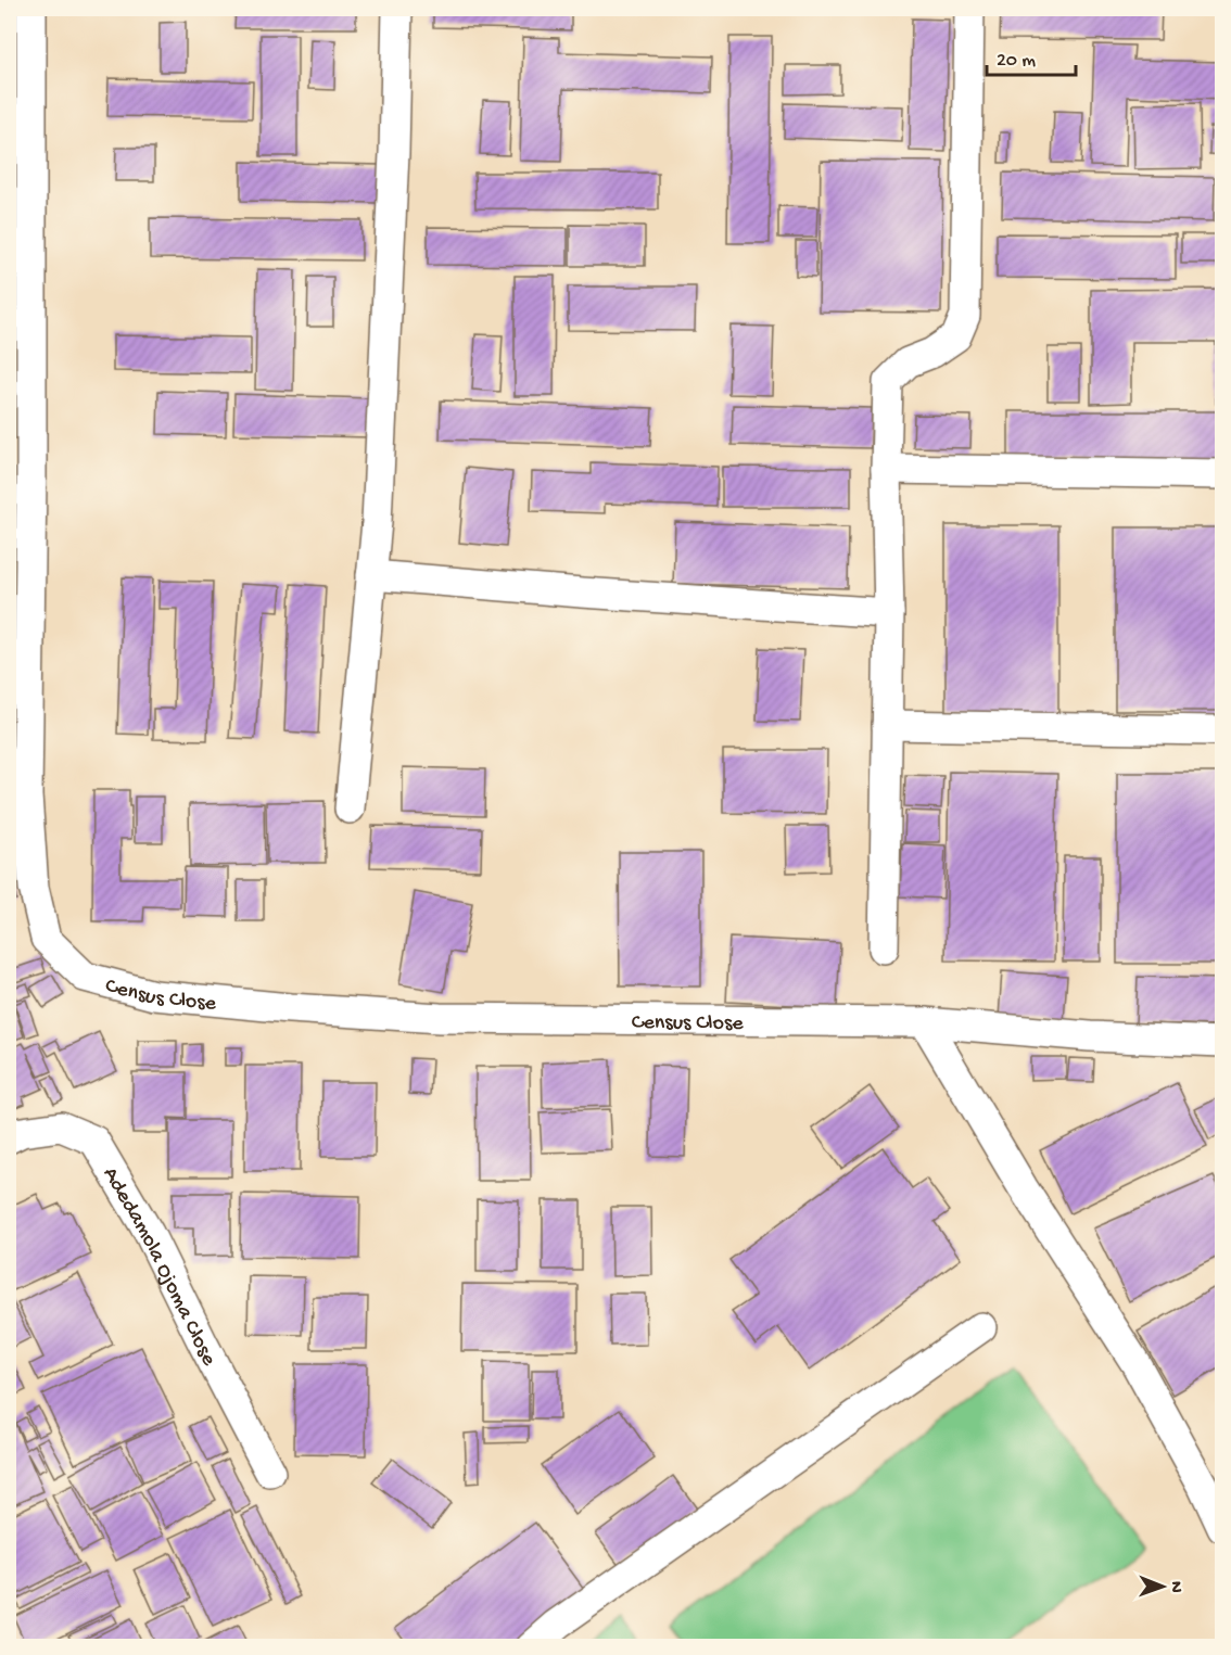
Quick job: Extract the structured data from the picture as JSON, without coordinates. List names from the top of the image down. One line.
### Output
{"streets":{"street":["Census Close","Adedamola Ojoma Close"]},"scale_bar":"20 m","north":"right"}
